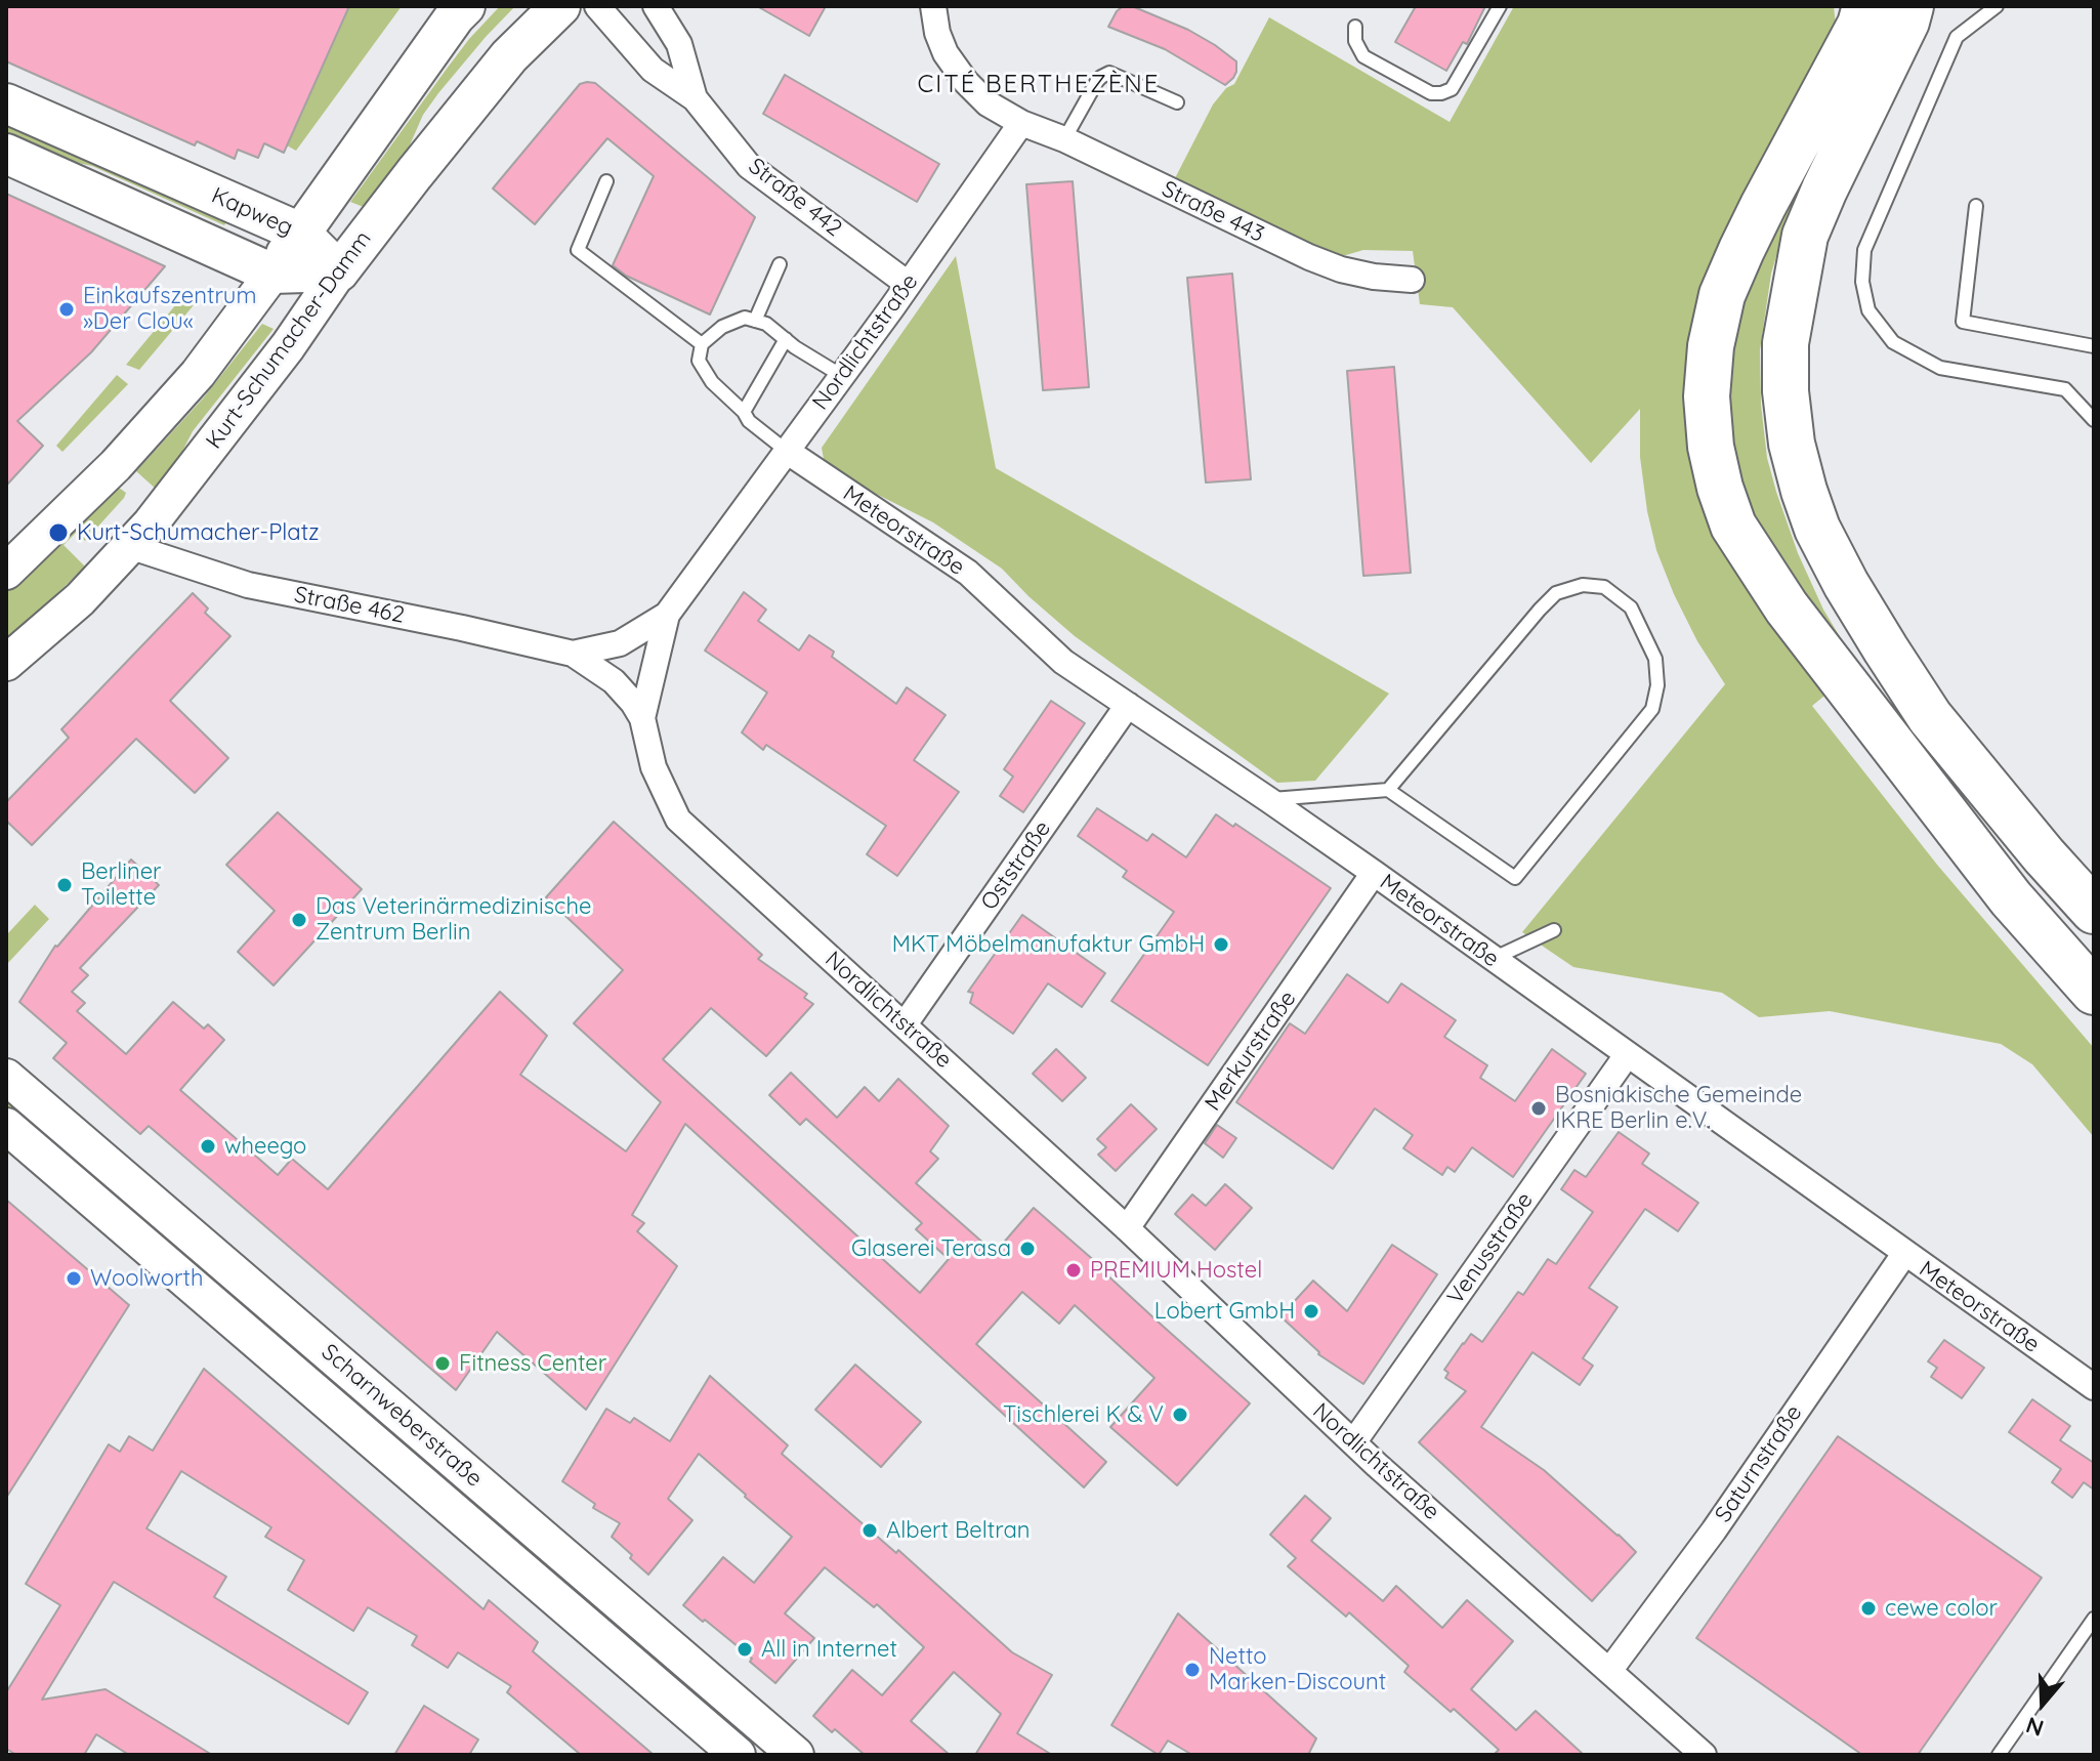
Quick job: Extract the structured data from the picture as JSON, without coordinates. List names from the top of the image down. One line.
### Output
{"streets":{"main road":["Kapweg","Kurt-Schumacher-Damm","Scharnweberstraße"],"street":["Straße 442","Straße 443","Nordlichtstraße","Meteorstraße","Straße 462","Oststraße","Merkurstraße","Venusstraße","Saturnstraße"]},"crossings":[["Straße 442","Nordlichtstraße"],["Kapweg","Kurt-Schumacher-Damm"],["Straße 443","Nordlichtstraße"],["Kurt-Schumacher-Damm","Straße 462"],["Nordlichtstraße","Meteorstraße"],["Nordlichtstraße","Straße 462"],["Nordlichtstraße","Oststraße"],["Nordlichtstraße","Merkurstraße"],["Nordlichtstraße","Venusstraße"],["Nordlichtstraße","Saturnstraße"],["Meteorstraße","Oststraße"],["Meteorstraße","Merkurstraße"],["Meteorstraße","Venusstraße"],["Meteorstraße","Saturnstraße"]],"districts":["CITÉ BERTHEZÈNE"],"places":["Einkaufszentrum »Der Clou«","Kurt-Schumacher-Platz","Berliner Toilette","Das Veterinärmedizinische Zentrum Berlin","MKT Möbelmanufaktur GmbH","Bosniakische Gemeinde IKRE Berlin e.V.","wheego","Glaserei Terasa","PREMIUM Hostel","Woolworth","Lobert GmbH","Fitness Center","Tischlerei K & V","Albert Beltran","cewe color","All in Internet","Netto Marken-Discount"],"north":"bottom"}
